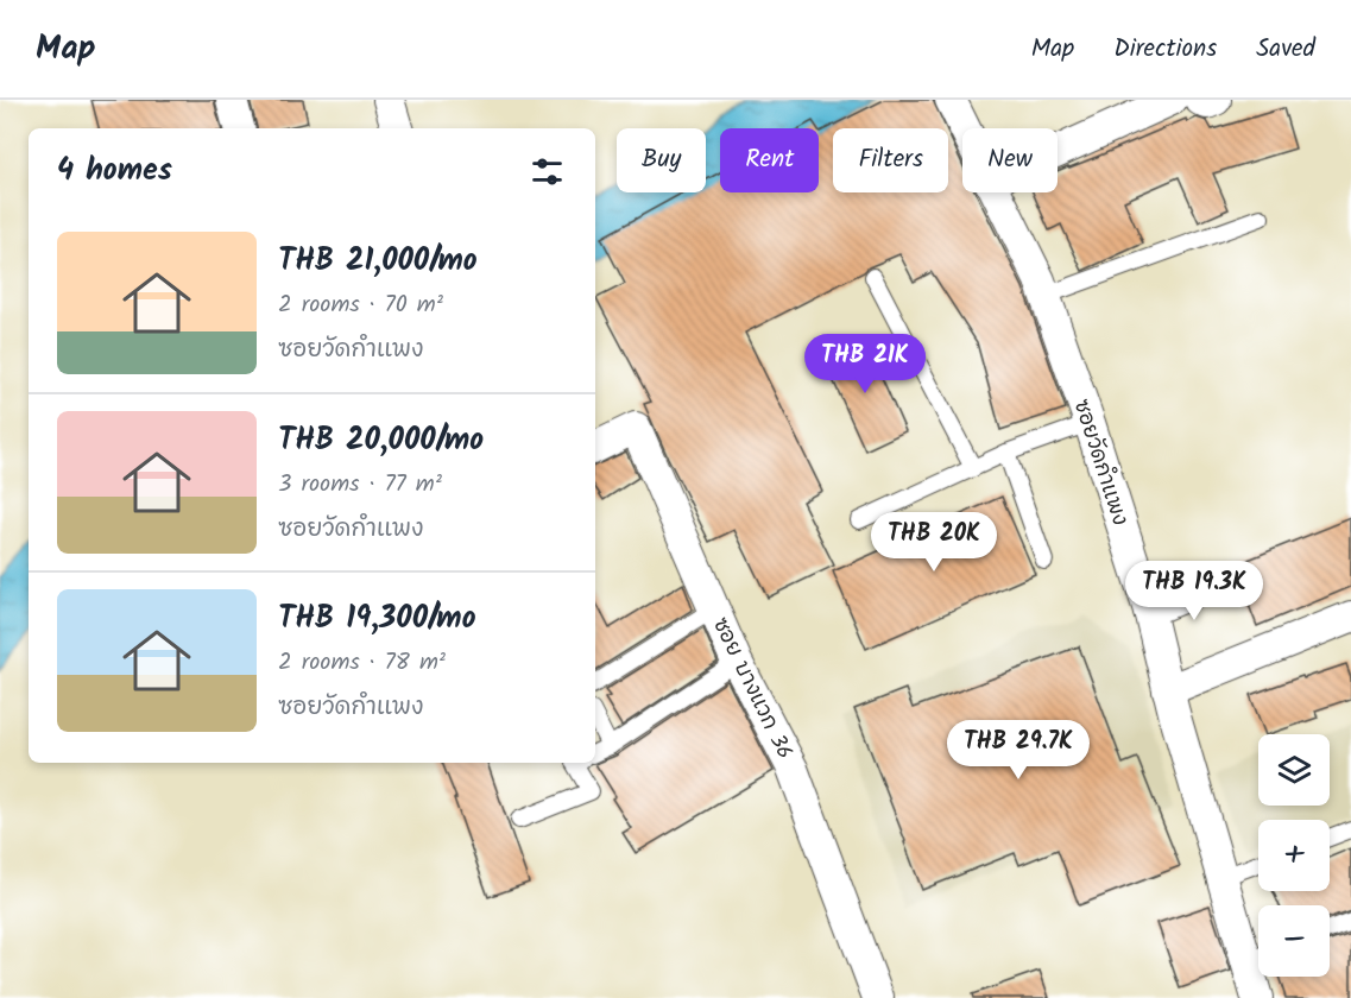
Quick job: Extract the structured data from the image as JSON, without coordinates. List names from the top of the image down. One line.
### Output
{"streets":{"street":["ซอยวัดกำแพง","ซอย บางแวก 36"]},"page":{"header":"Map","nav":["Map","Directions","Saved"],"chip":["Buy","Rent","Filters","New"],"heading":"4 homes","list":[{"name":"THB 21,000/mo","note":"2 rooms · 70 m² · ซอยวัดกำแพง"},{"name":"THB 20,000/mo","note":"3 rooms · 77 m² · ซอยวัดกำแพง"},{"name":"THB 19,300/mo","note":"2 rooms · 78 m² · ซอยวัดกำแพง"}],"price":["THB 21K","THB 20K","THB 19.3K","THB 29.7K"],"map_buttons":["+","−"]}}
